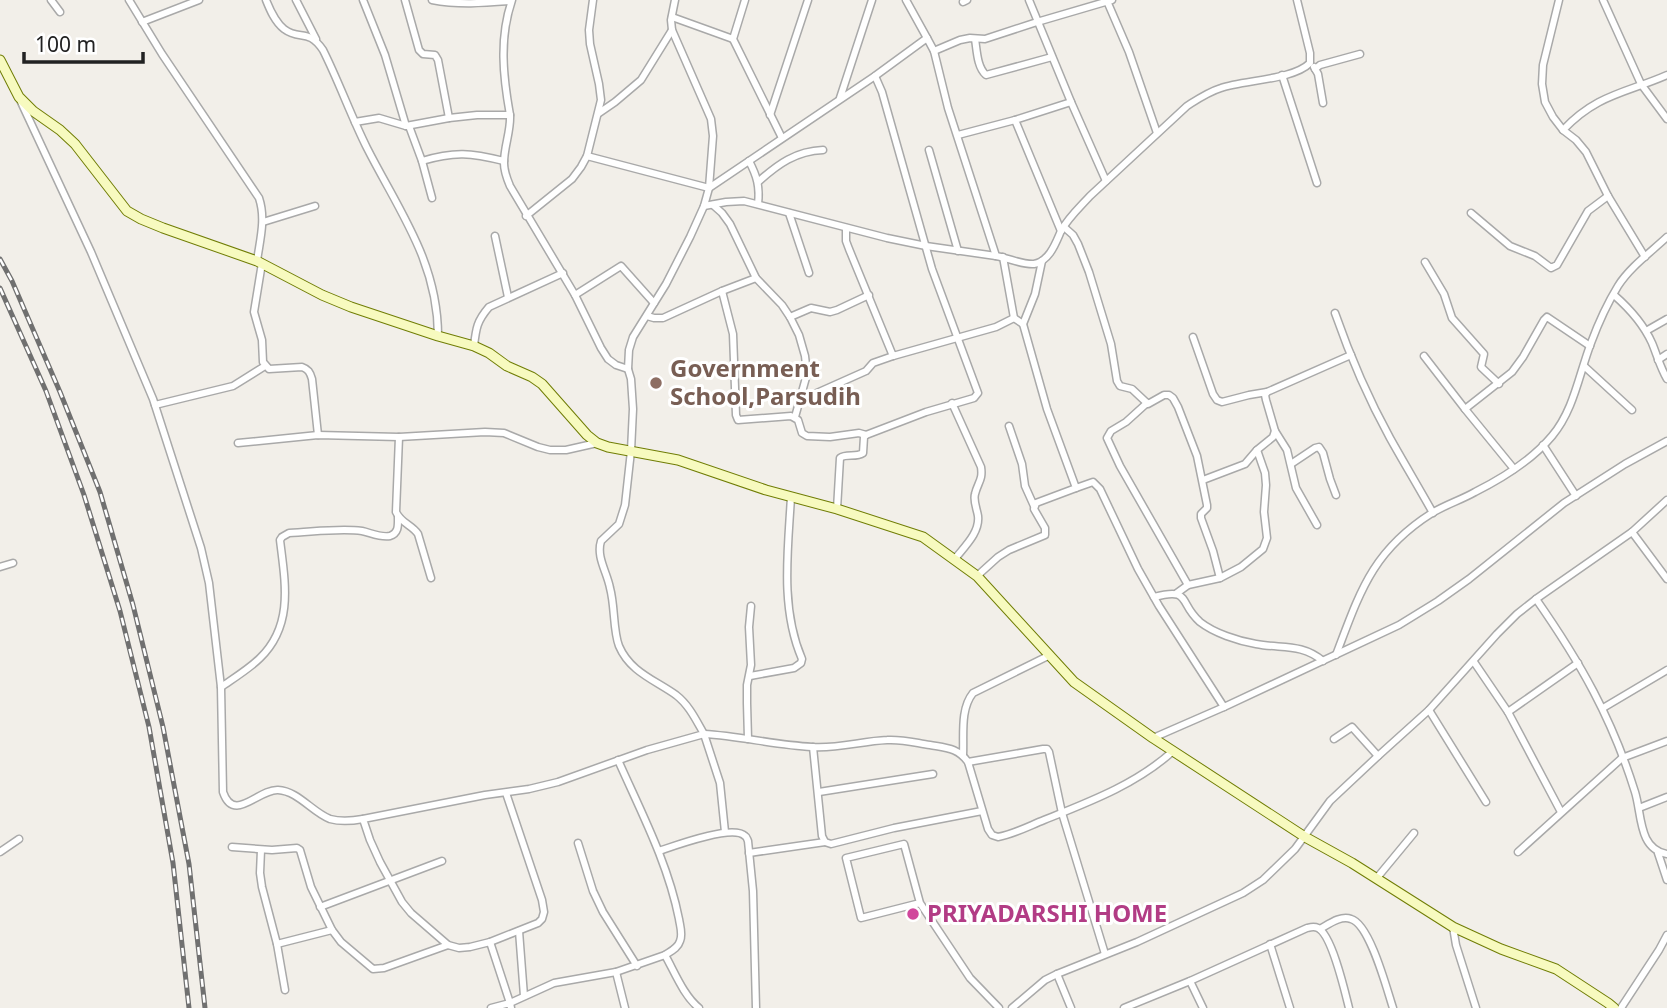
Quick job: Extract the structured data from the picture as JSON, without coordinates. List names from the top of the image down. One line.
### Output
{"places":["Government School,Parsudih","PRIYADARSHI HOME"],"scale_bar":"100 m"}
